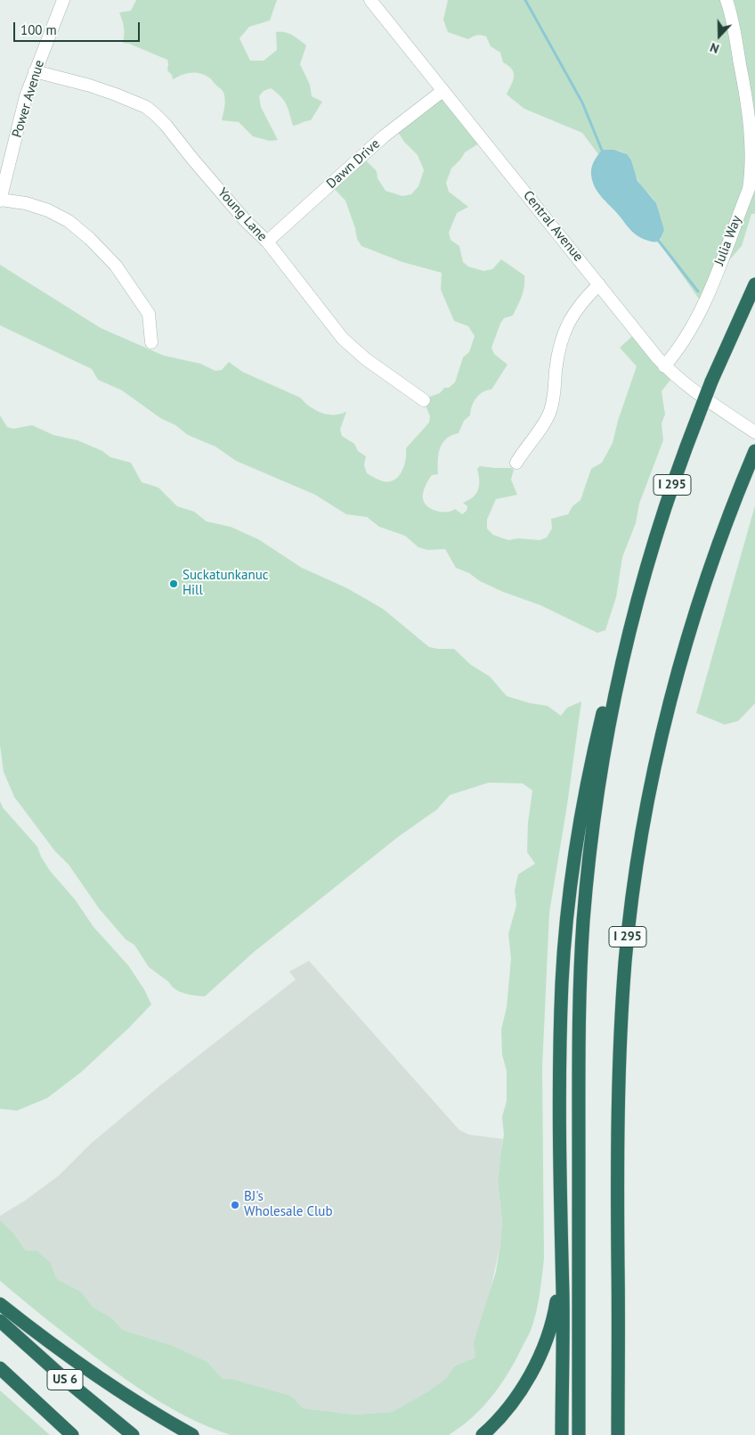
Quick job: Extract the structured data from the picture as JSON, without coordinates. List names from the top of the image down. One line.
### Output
{"streets":{"highway":["I 295","US 6"],"street":["Power Avenue","Dawn Drive","Young Lane","Central Avenue","Julia Way"]},"crossings":[["Power Avenue","Young Lane"],["Dawn Drive","Young Lane"],["Dawn Drive","Central Avenue"],["Central Avenue","Julia Way"]],"places":["Suckatunkanuc Hill","BJ's Wholesale Club"],"scale_bar":"100 m","north":"bottom"}
